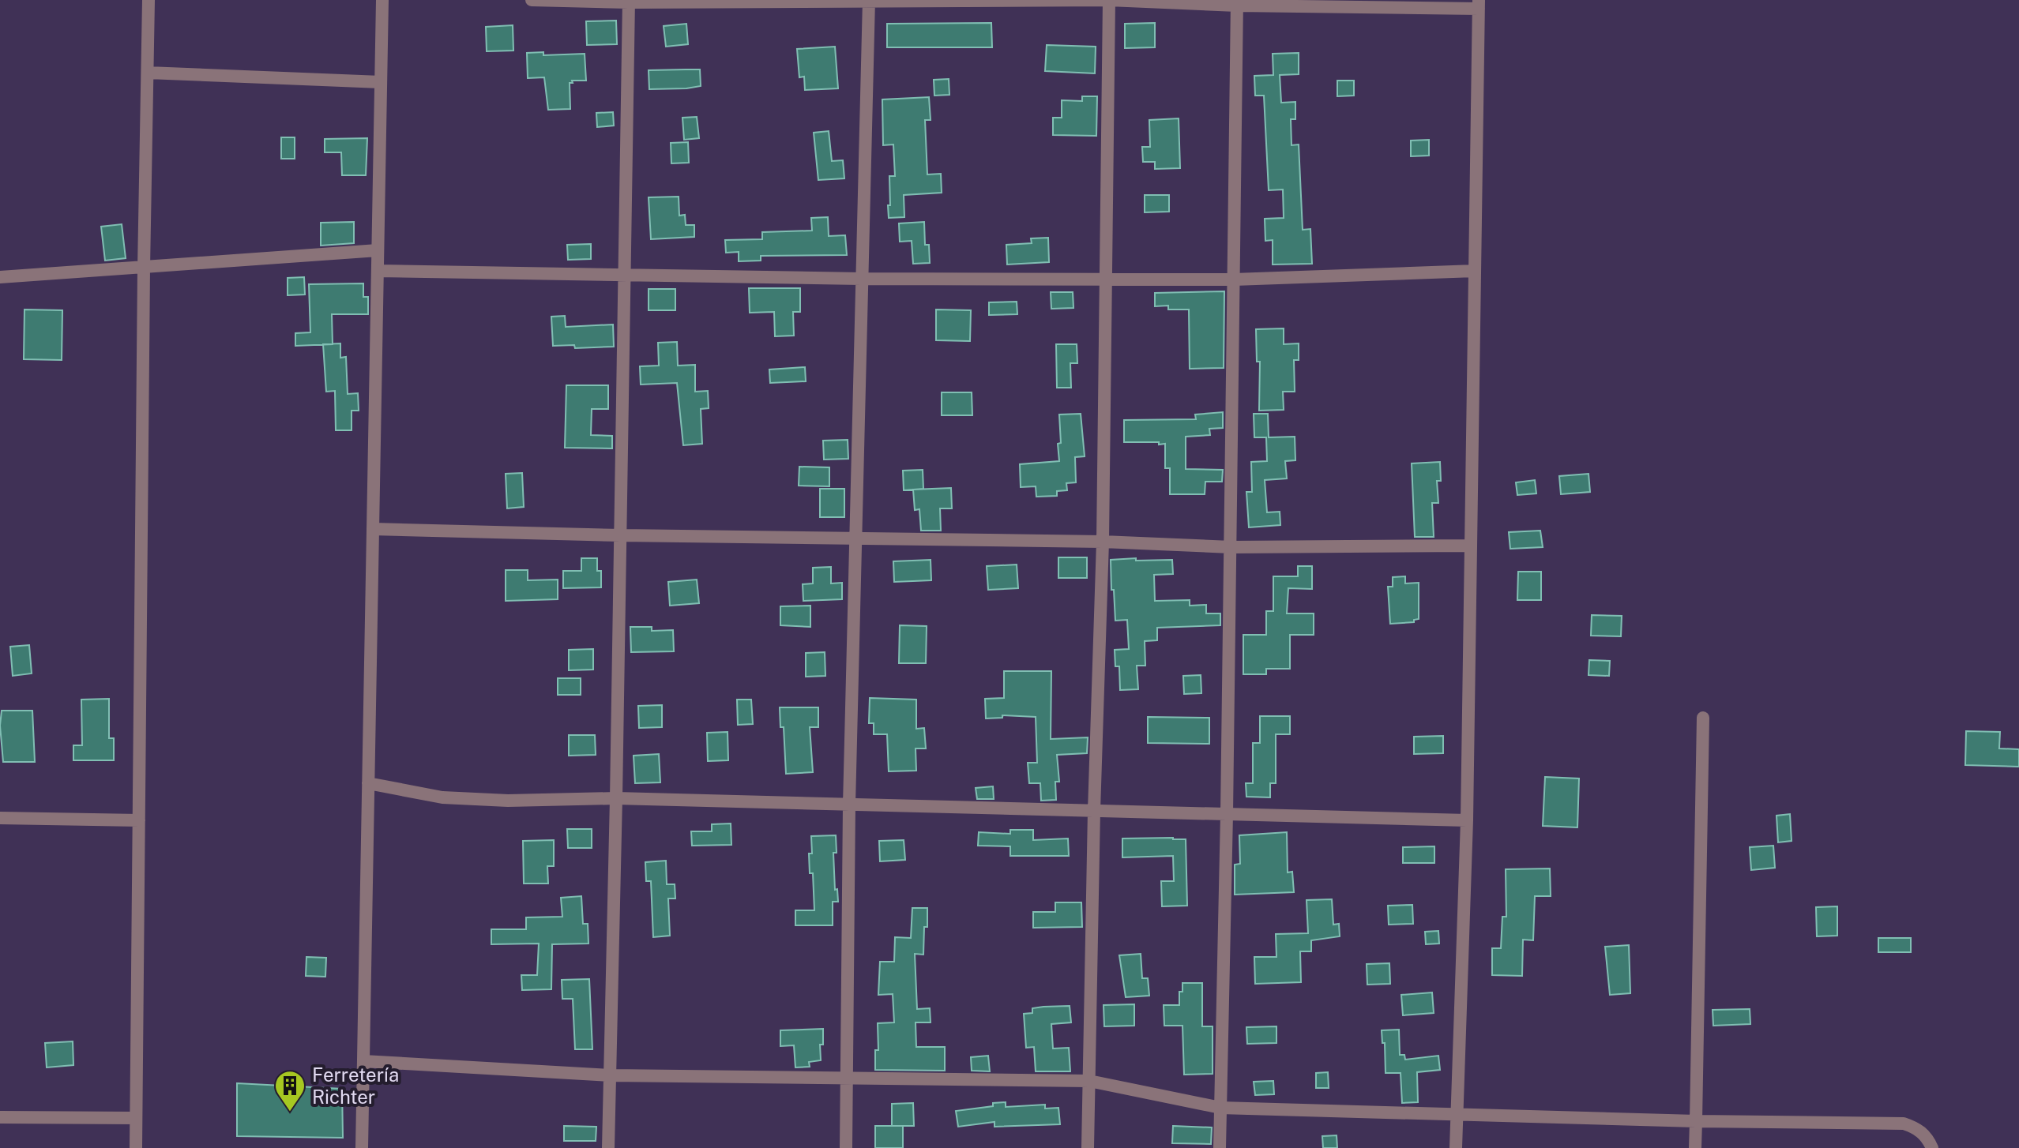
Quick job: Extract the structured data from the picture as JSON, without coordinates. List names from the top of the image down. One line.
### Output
{"places":{"building":["Ferretería Richter"]}}
